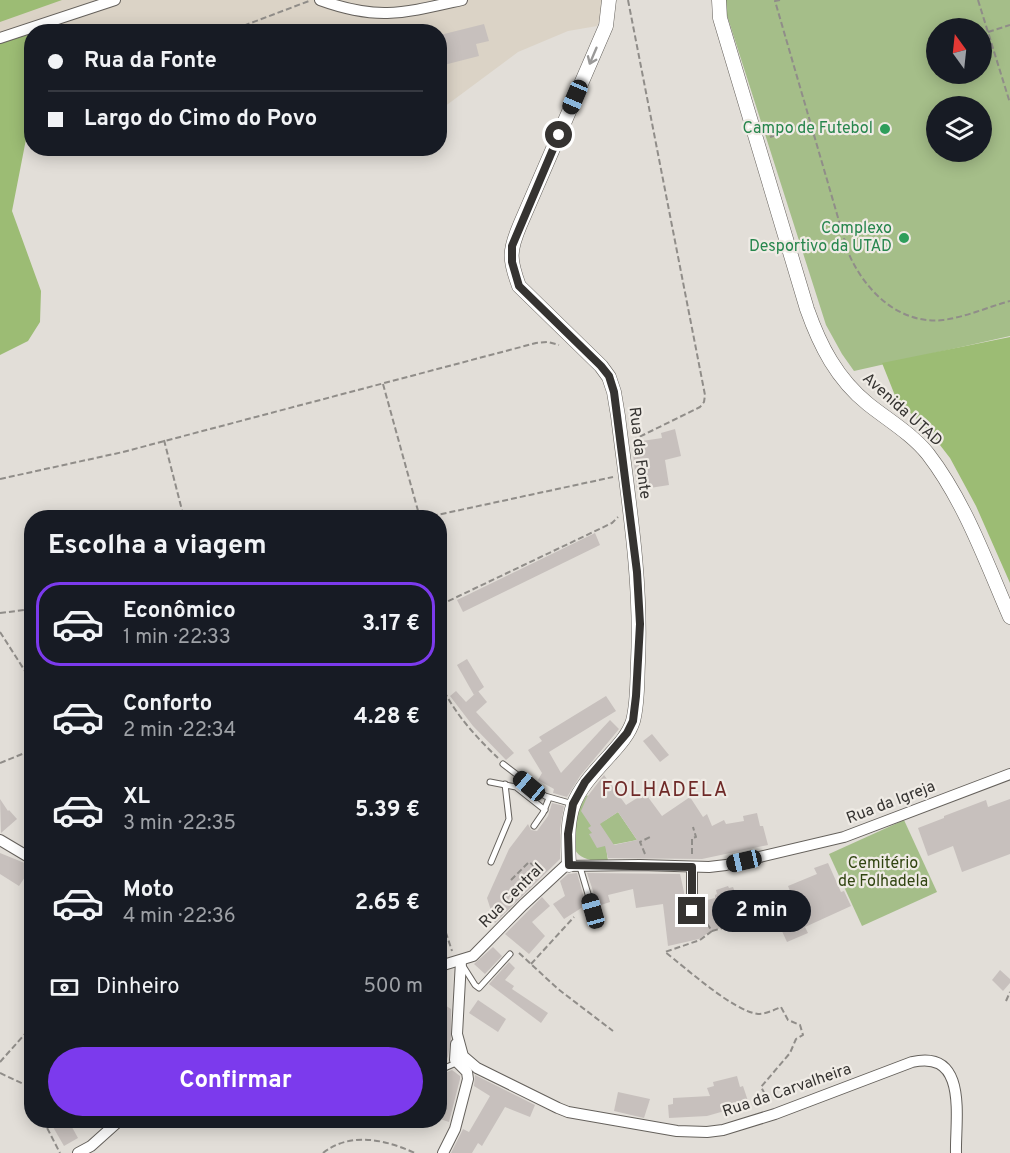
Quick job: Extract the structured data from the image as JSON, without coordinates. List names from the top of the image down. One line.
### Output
{"streets":{"street":["Avenida UTAD","Rua da Fonte","Rua da Igreja","Rua Central","Rua da Carvalheira"]},"one_way":["Rua da Fonte"],"districts":["FOLHADELA"],"parks":["Cemitério de Folhadela"],"places":["Campo de Futebol","Complexo Desportivo da UTAD"],"north":"top","page":{"banner":["Rua da Fonte","Largo do Cimo do Povo"],"heading":"Escolha a viagem","list":[{"name":"Econômico","note":"1 min · 22:33","value":"3.17 €"},{"name":"Conforto","note":"2 min · 22:34","value":"4.28 €"},{"name":"XL","note":"3 min · 22:35","value":"5.39 €"},{"name":"Moto","note":"4 min · 22:36","value":"2.65 €"}],"bubble":"2 min","pay":["Dinheiro","500 m"],"buttons":"Confirmar"}}
